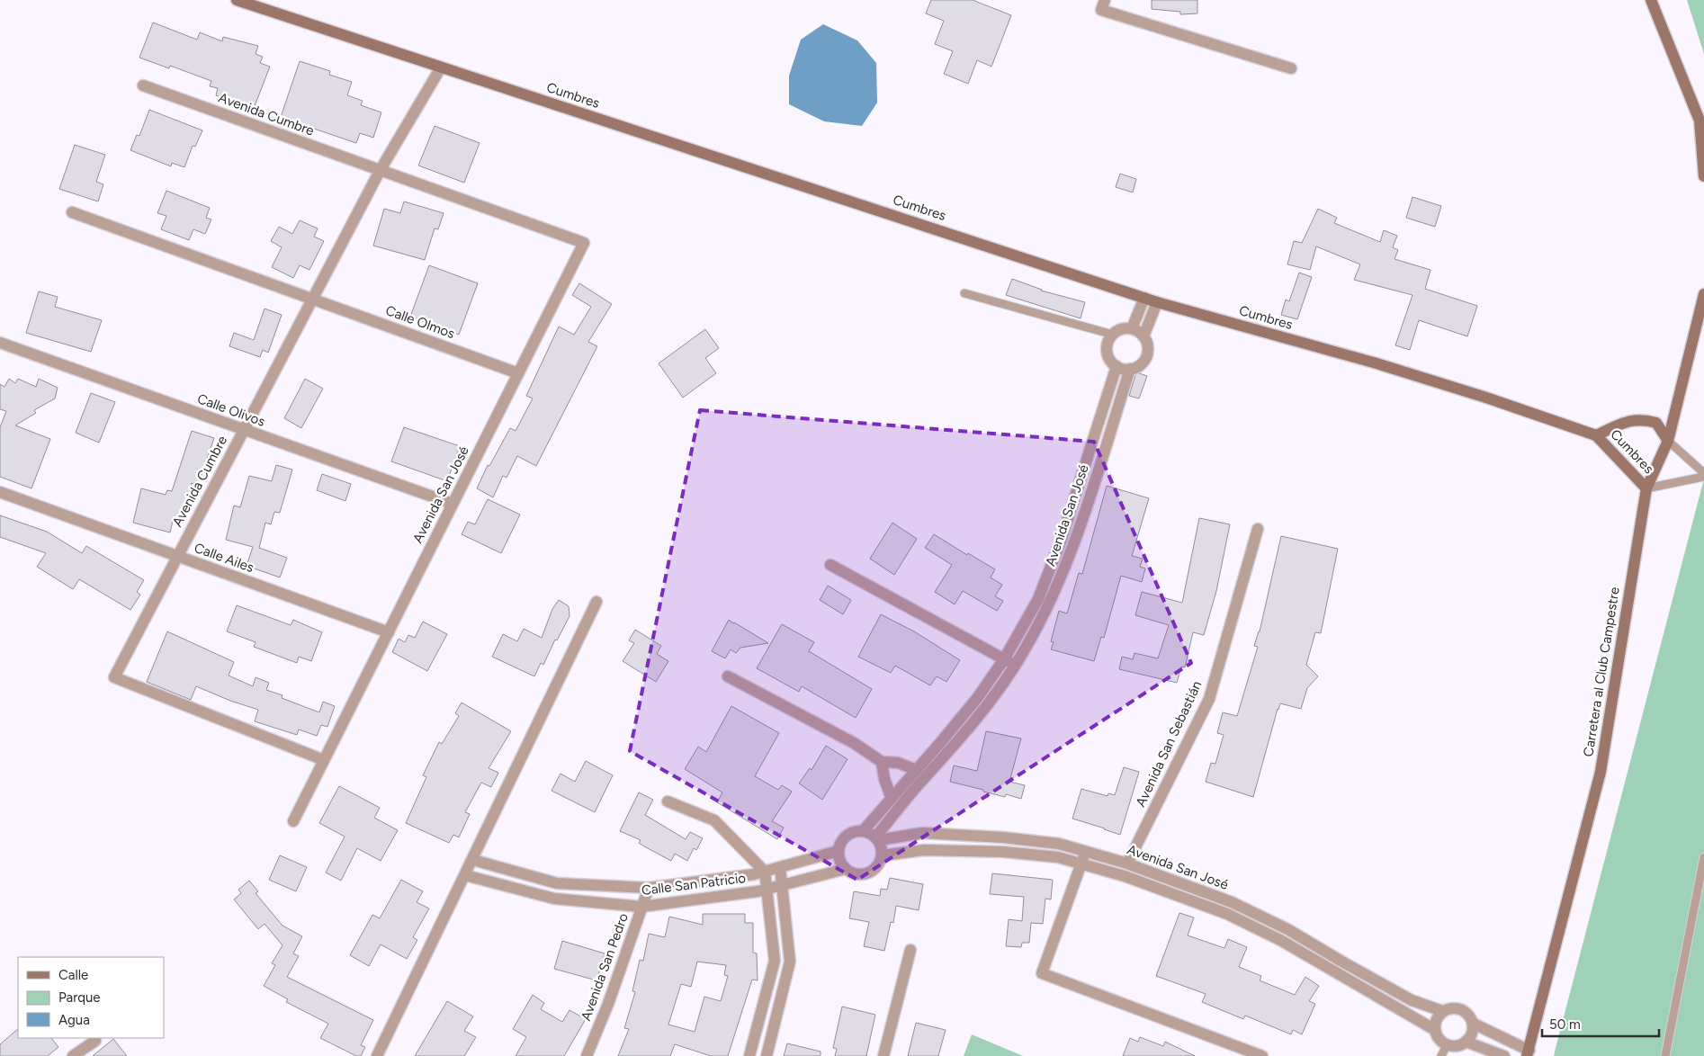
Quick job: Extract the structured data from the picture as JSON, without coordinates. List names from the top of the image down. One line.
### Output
{"streets":{"street":["Cumbres","Avenida Cumbre","Calle Olmos","Calle Olivos","Avenida San José","Calle Ailes","Carretera al Club Campestre","Avenida San Sebastián","Calle San Patricio","Avenida San Pedro"]},"crossings":[["Cumbres","Avenida Cumbre"],["Cumbres","Carretera al Club Campestre"],["Avenida Cumbre","Calle Olmos"],["Avenida Cumbre","Calle Olivos"],["Avenida Cumbre","Avenida San José"],["Avenida Cumbre","Calle Ailes"],["Calle Olmos","Avenida San José"],["Calle Olivos","Avenida San José"],["Avenida San José","Calle Ailes"],["Avenida San José","Avenida San Sebastián"],["Avenida San José","Calle San Patricio"],["Calle San Patricio","Avenida San Pedro"]],"legend":["Calle","Parque","Agua"],"scale_bar":"50 m"}
